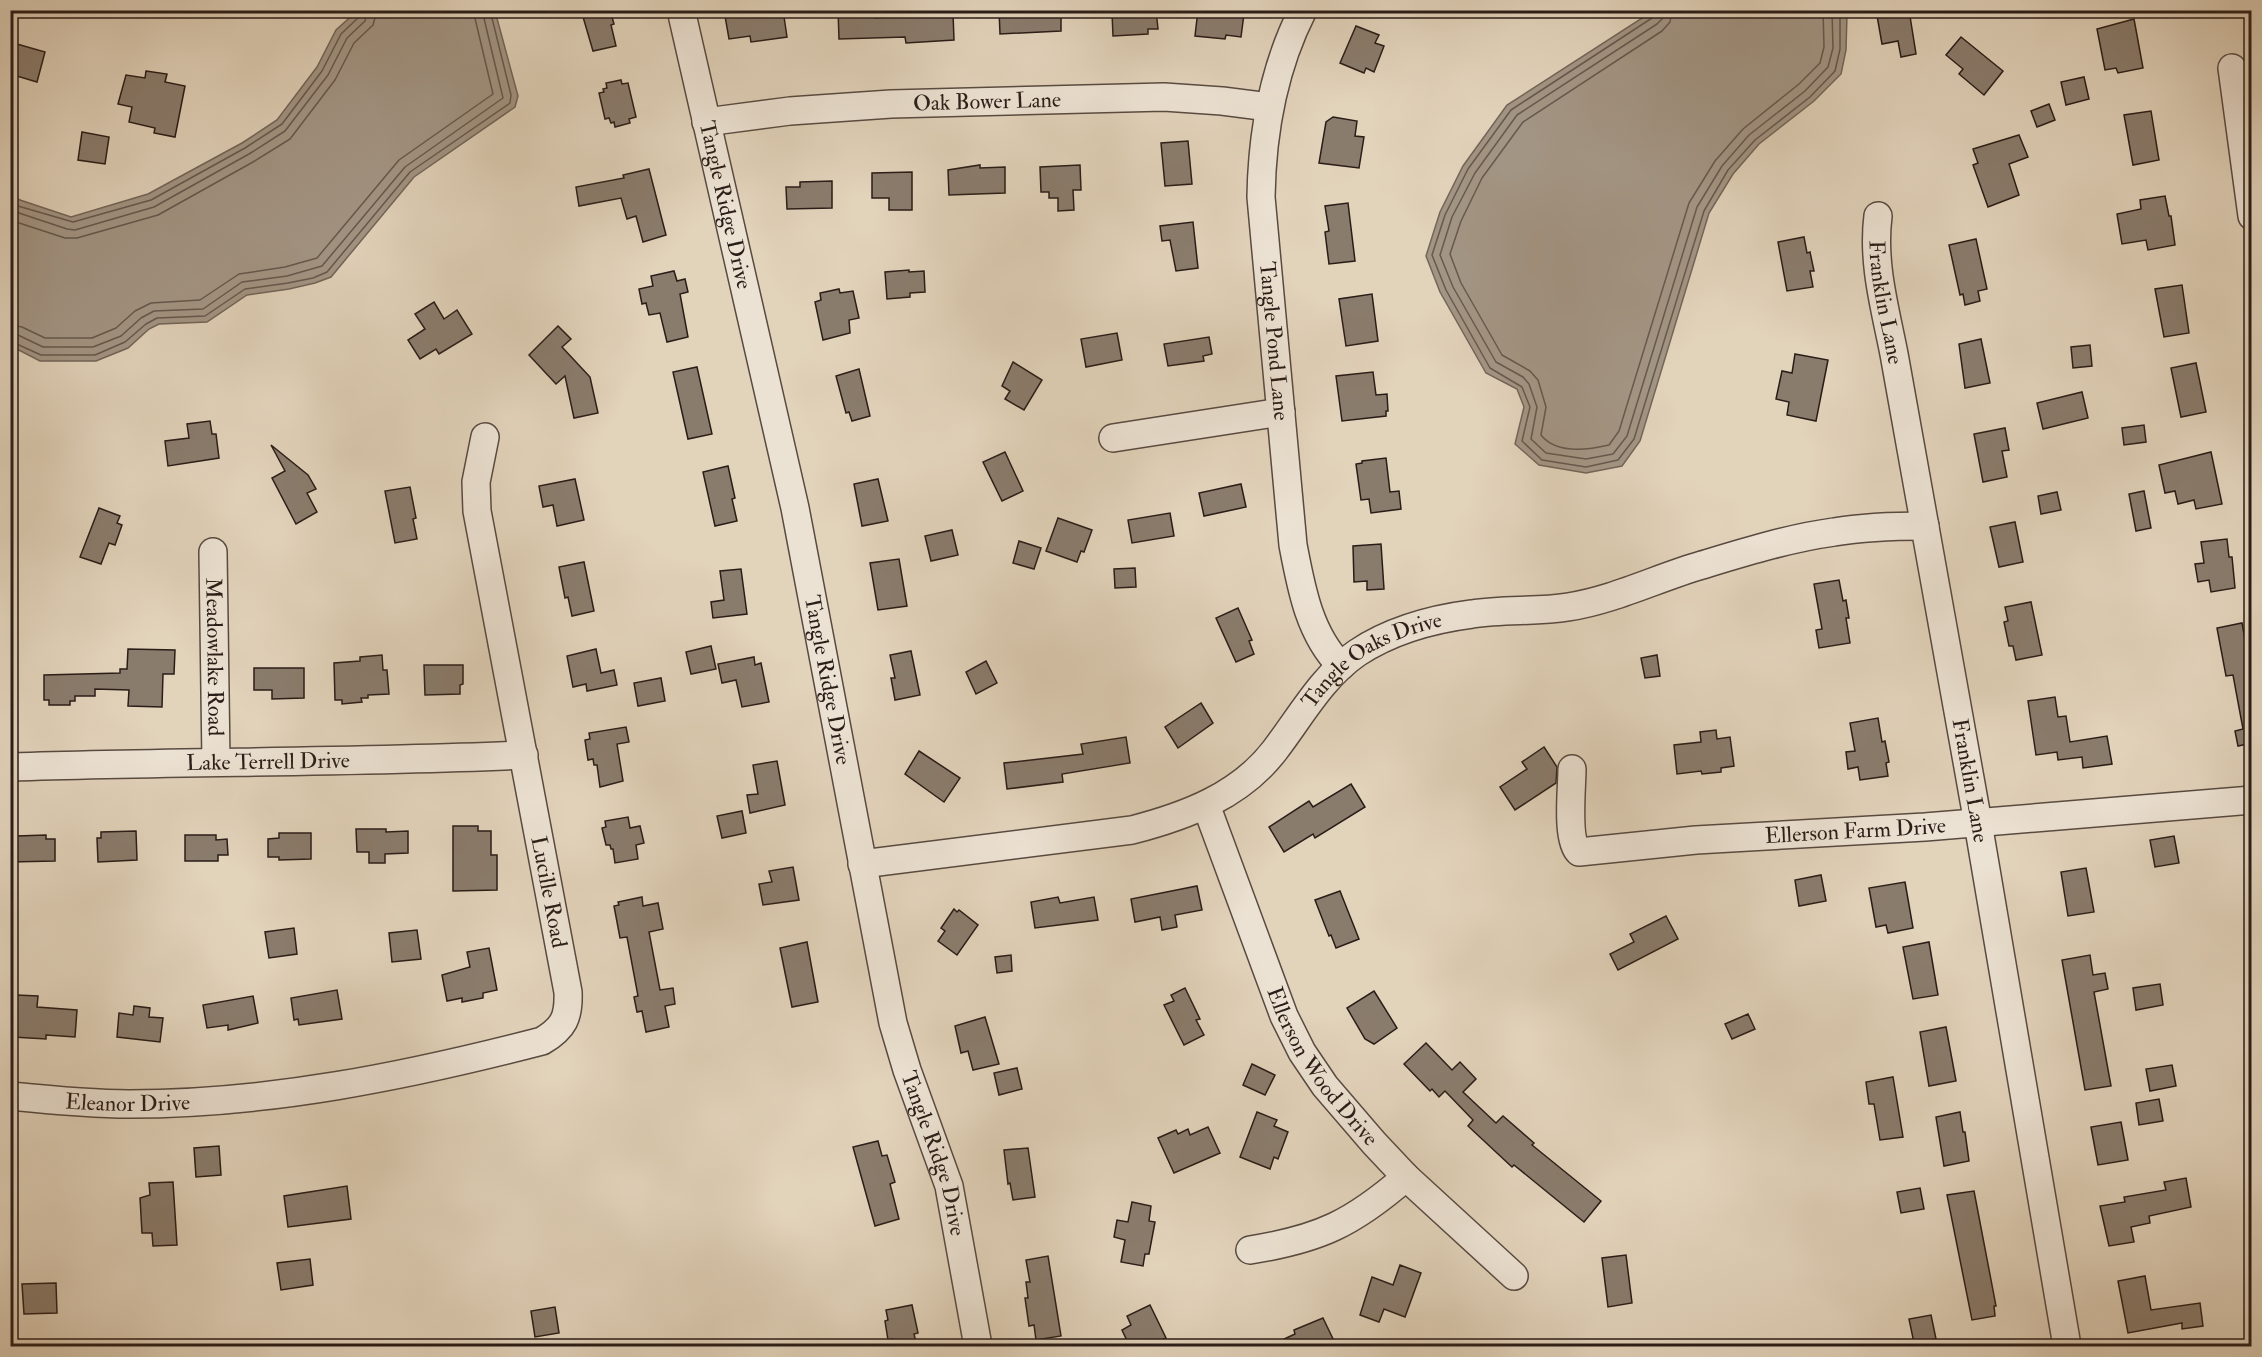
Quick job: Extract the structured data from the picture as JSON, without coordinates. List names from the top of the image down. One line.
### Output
{"streets":{"street":["Oak Bower Lane","Tangle Ridge Drive","Franklin Lane","Tangle Pond Lane","Meadowlake Road","Tangle Oaks Drive","Lake Terrell Drive","Ellerson Farm Drive","Lucille Road","Ellerson Wood Drive","Eleanor Drive"]},"crossings":[["Oak Bower Lane","Tangle Ridge Drive"],["Oak Bower Lane","Tangle Pond Lane"],["Tangle Ridge Drive","Tangle Oaks Drive"],["Franklin Lane","Tangle Oaks Drive"],["Franklin Lane","Ellerson Farm Drive"],["Tangle Pond Lane","Tangle Oaks Drive"],["Meadowlake Road","Lake Terrell Drive"],["Tangle Oaks Drive","Ellerson Wood Drive"],["Lake Terrell Drive","Lucille Road"],["Lucille Road","Eleanor Drive"]]}
